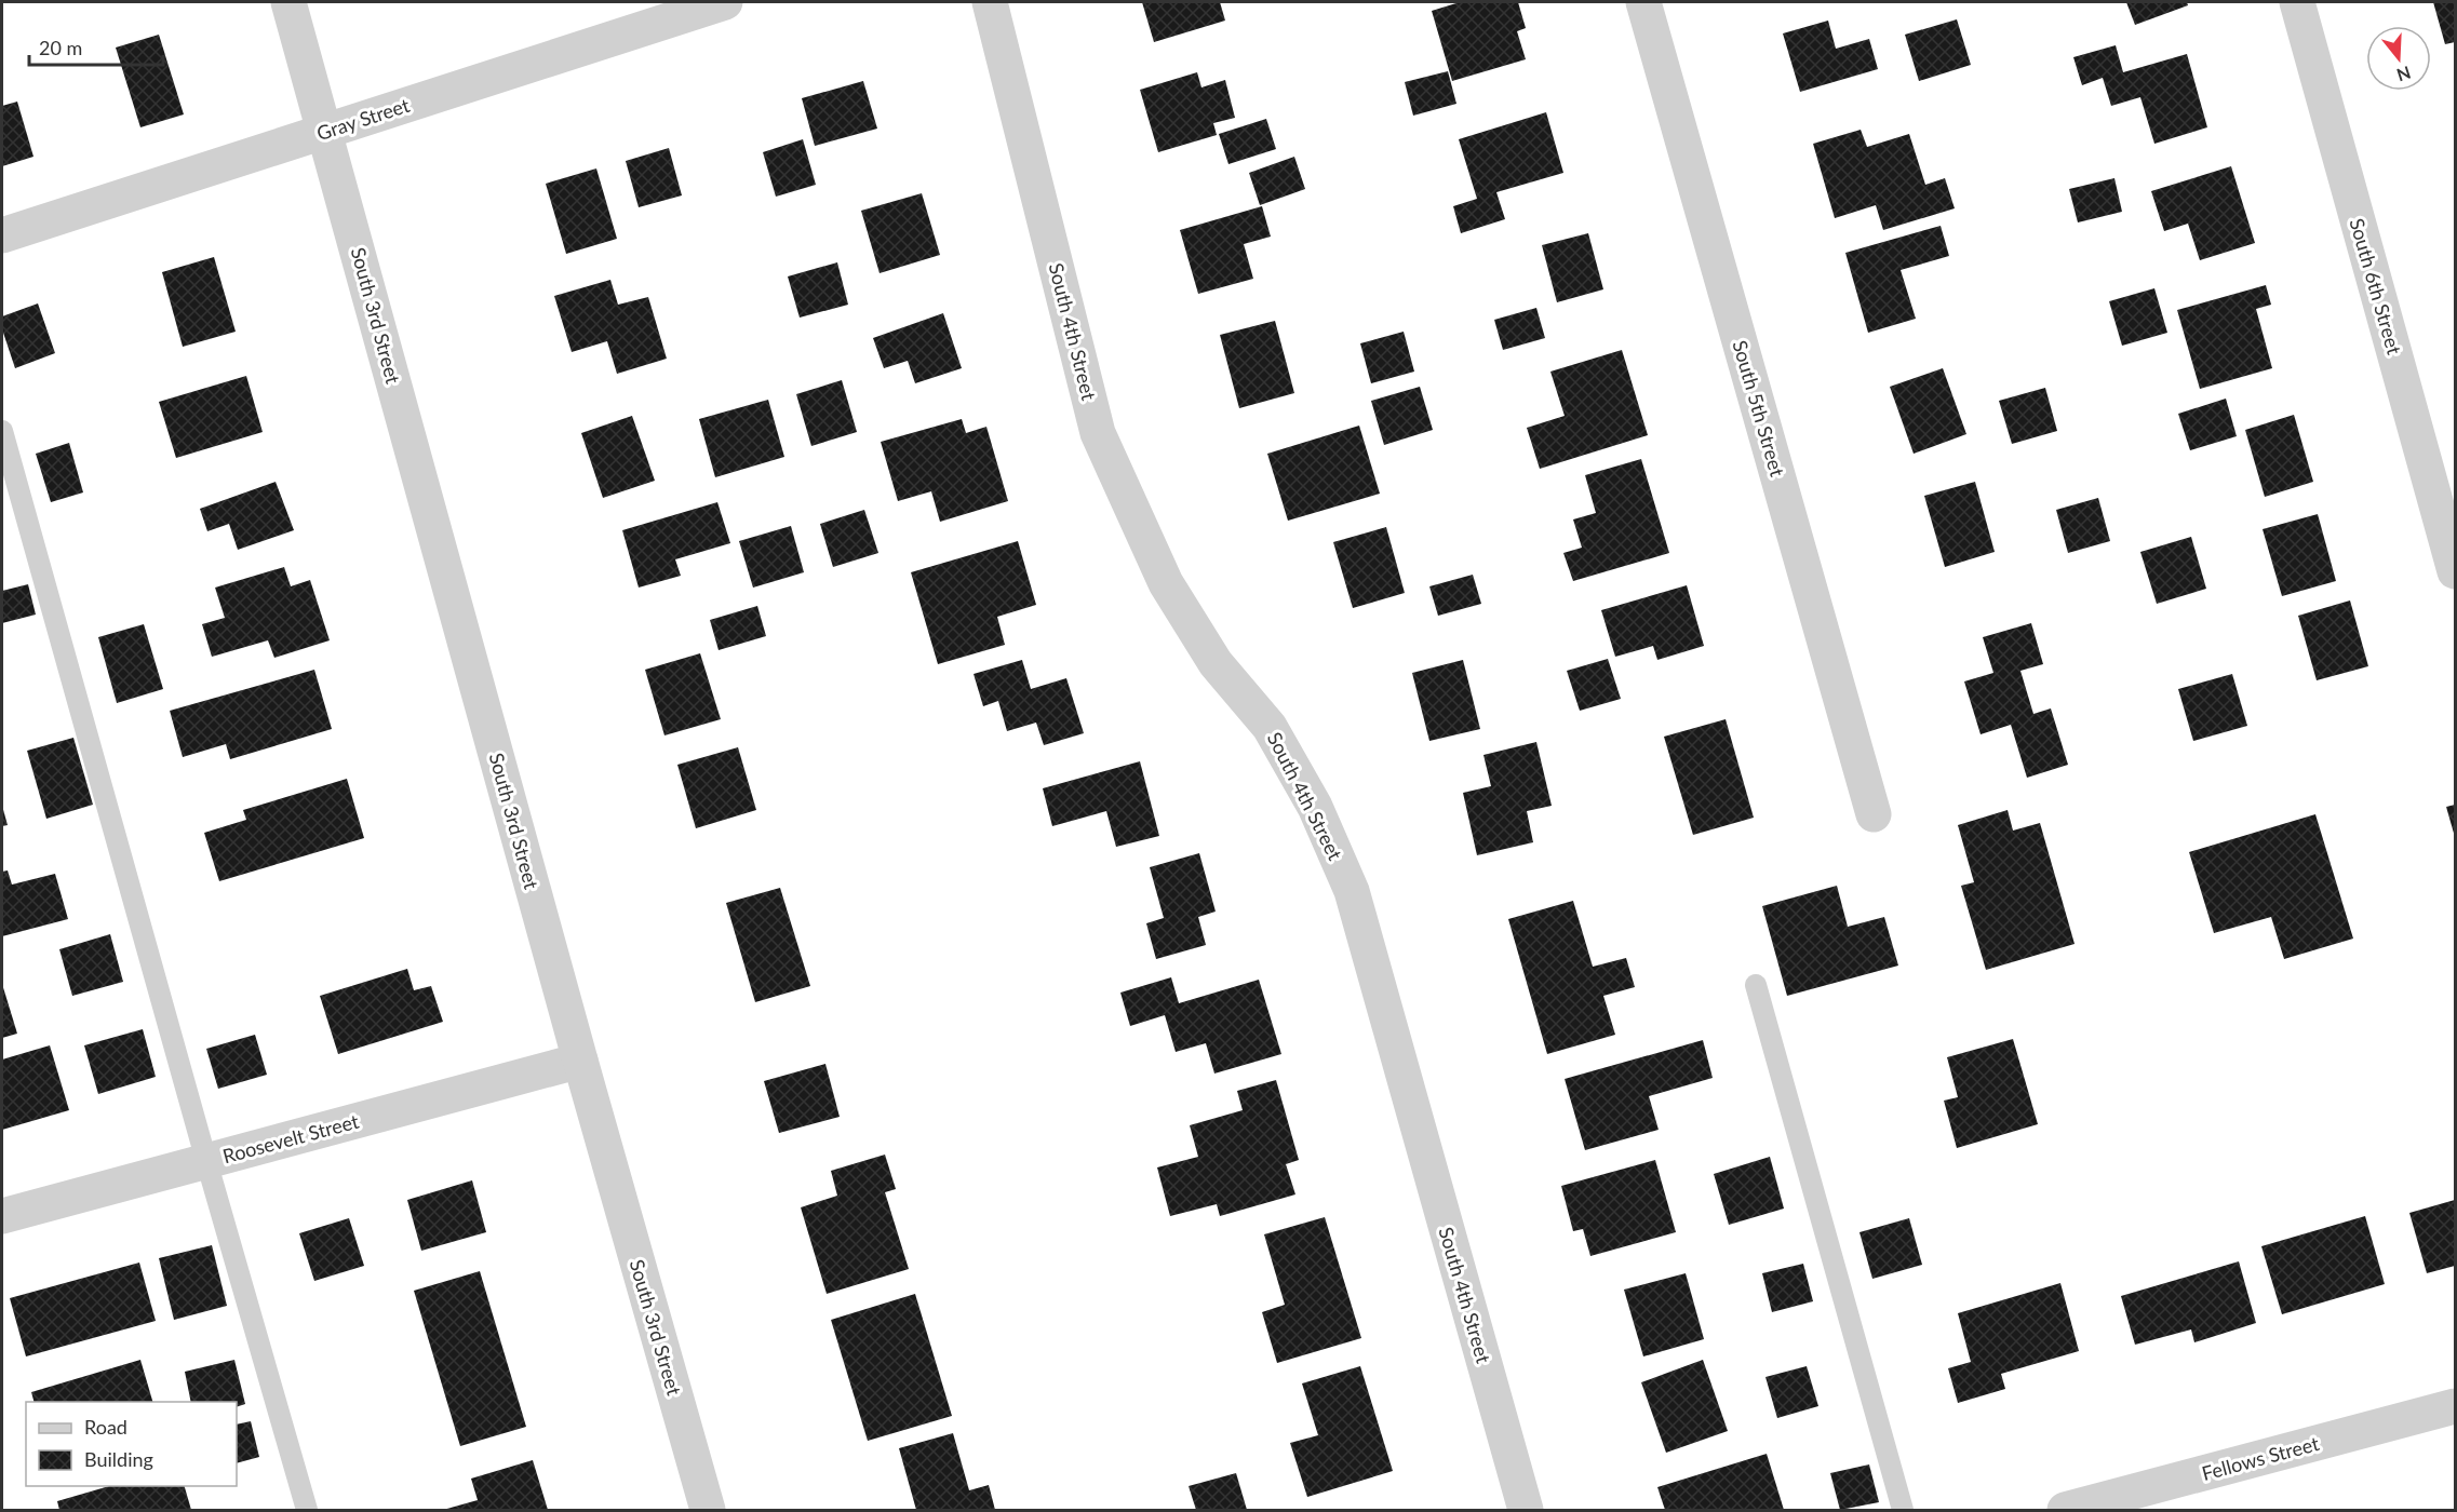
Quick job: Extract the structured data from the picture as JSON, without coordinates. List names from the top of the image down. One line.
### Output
{"streets":{"street":["Gray Street","South 6th Street","South 3rd Street","South 4th Street","South 5th Street","Roosevelt Street","Fellows Street"]},"crossings":[["Gray Street","South 3rd Street"],["South 3rd Street","Roosevelt Street"]],"legend":["Road","Building"],"scale_bar":"20 m","north":"bottom"}
